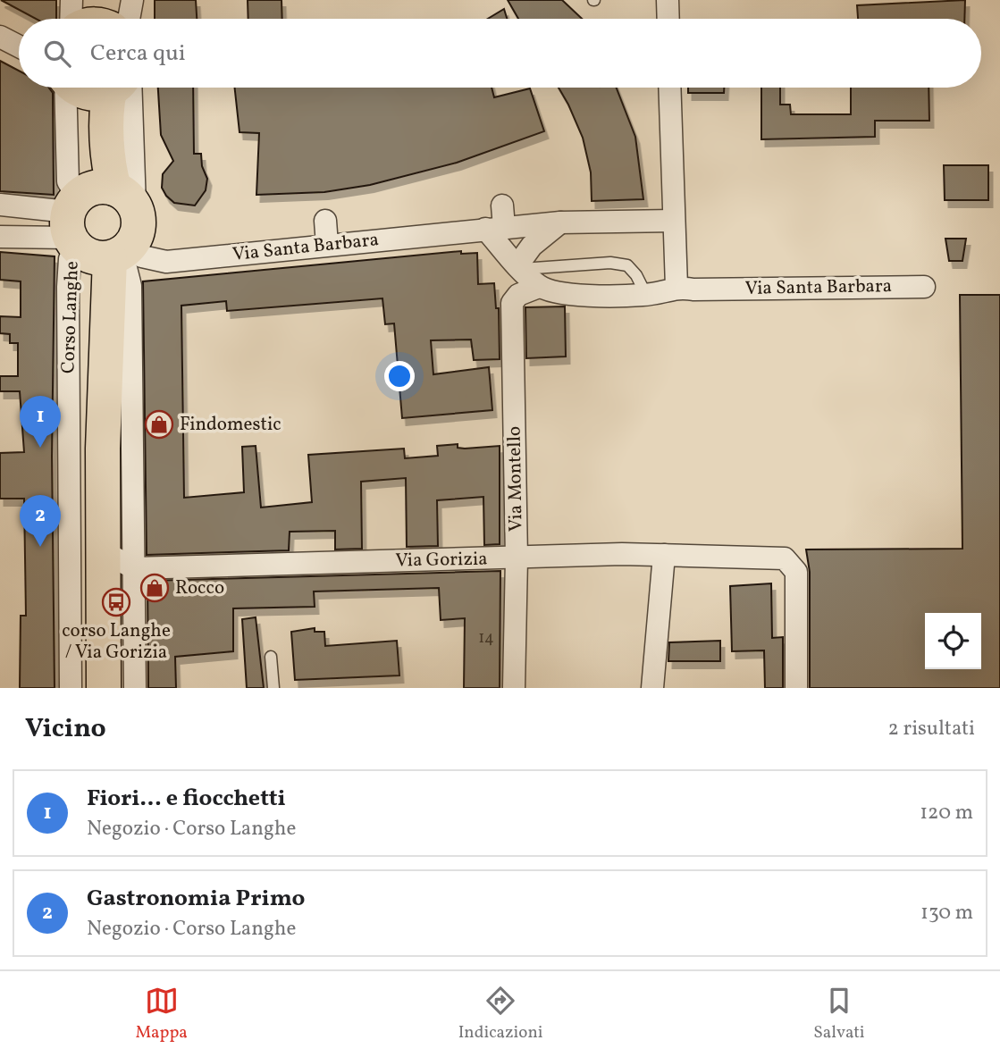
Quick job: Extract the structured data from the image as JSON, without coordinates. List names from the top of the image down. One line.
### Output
{"streets":{"main road":["Corso Langhe"],"street":["Via Santa Barbara","Via Montello","Via Gorizia"]},"crossings":[["Via Santa Barbara","Corso Langhe"],["Via Santa Barbara","Via Montello"],["Corso Langhe","Via Gorizia"],["Via Montello","Via Gorizia"]],"places":{"shop":["Findomestic","Rocco"],"bus stop":["corso Langhe / Via Gorizia"]},"house_numbers":["14"],"page":{"search":"Cerca qui","pins":["1","2"],"heading":["Vicino","2 risultati"],"list":[{"mark":"1","name":"Fiori... e fiocchetti","note":"Negozio · Corso Langhe","value":"120 m"},{"mark":"2","name":"Gastronomia Primo","note":"Negozio · Corso Langhe","value":"130 m"}],"nav":["Mappa","Indicazioni","Salvati"]}}
